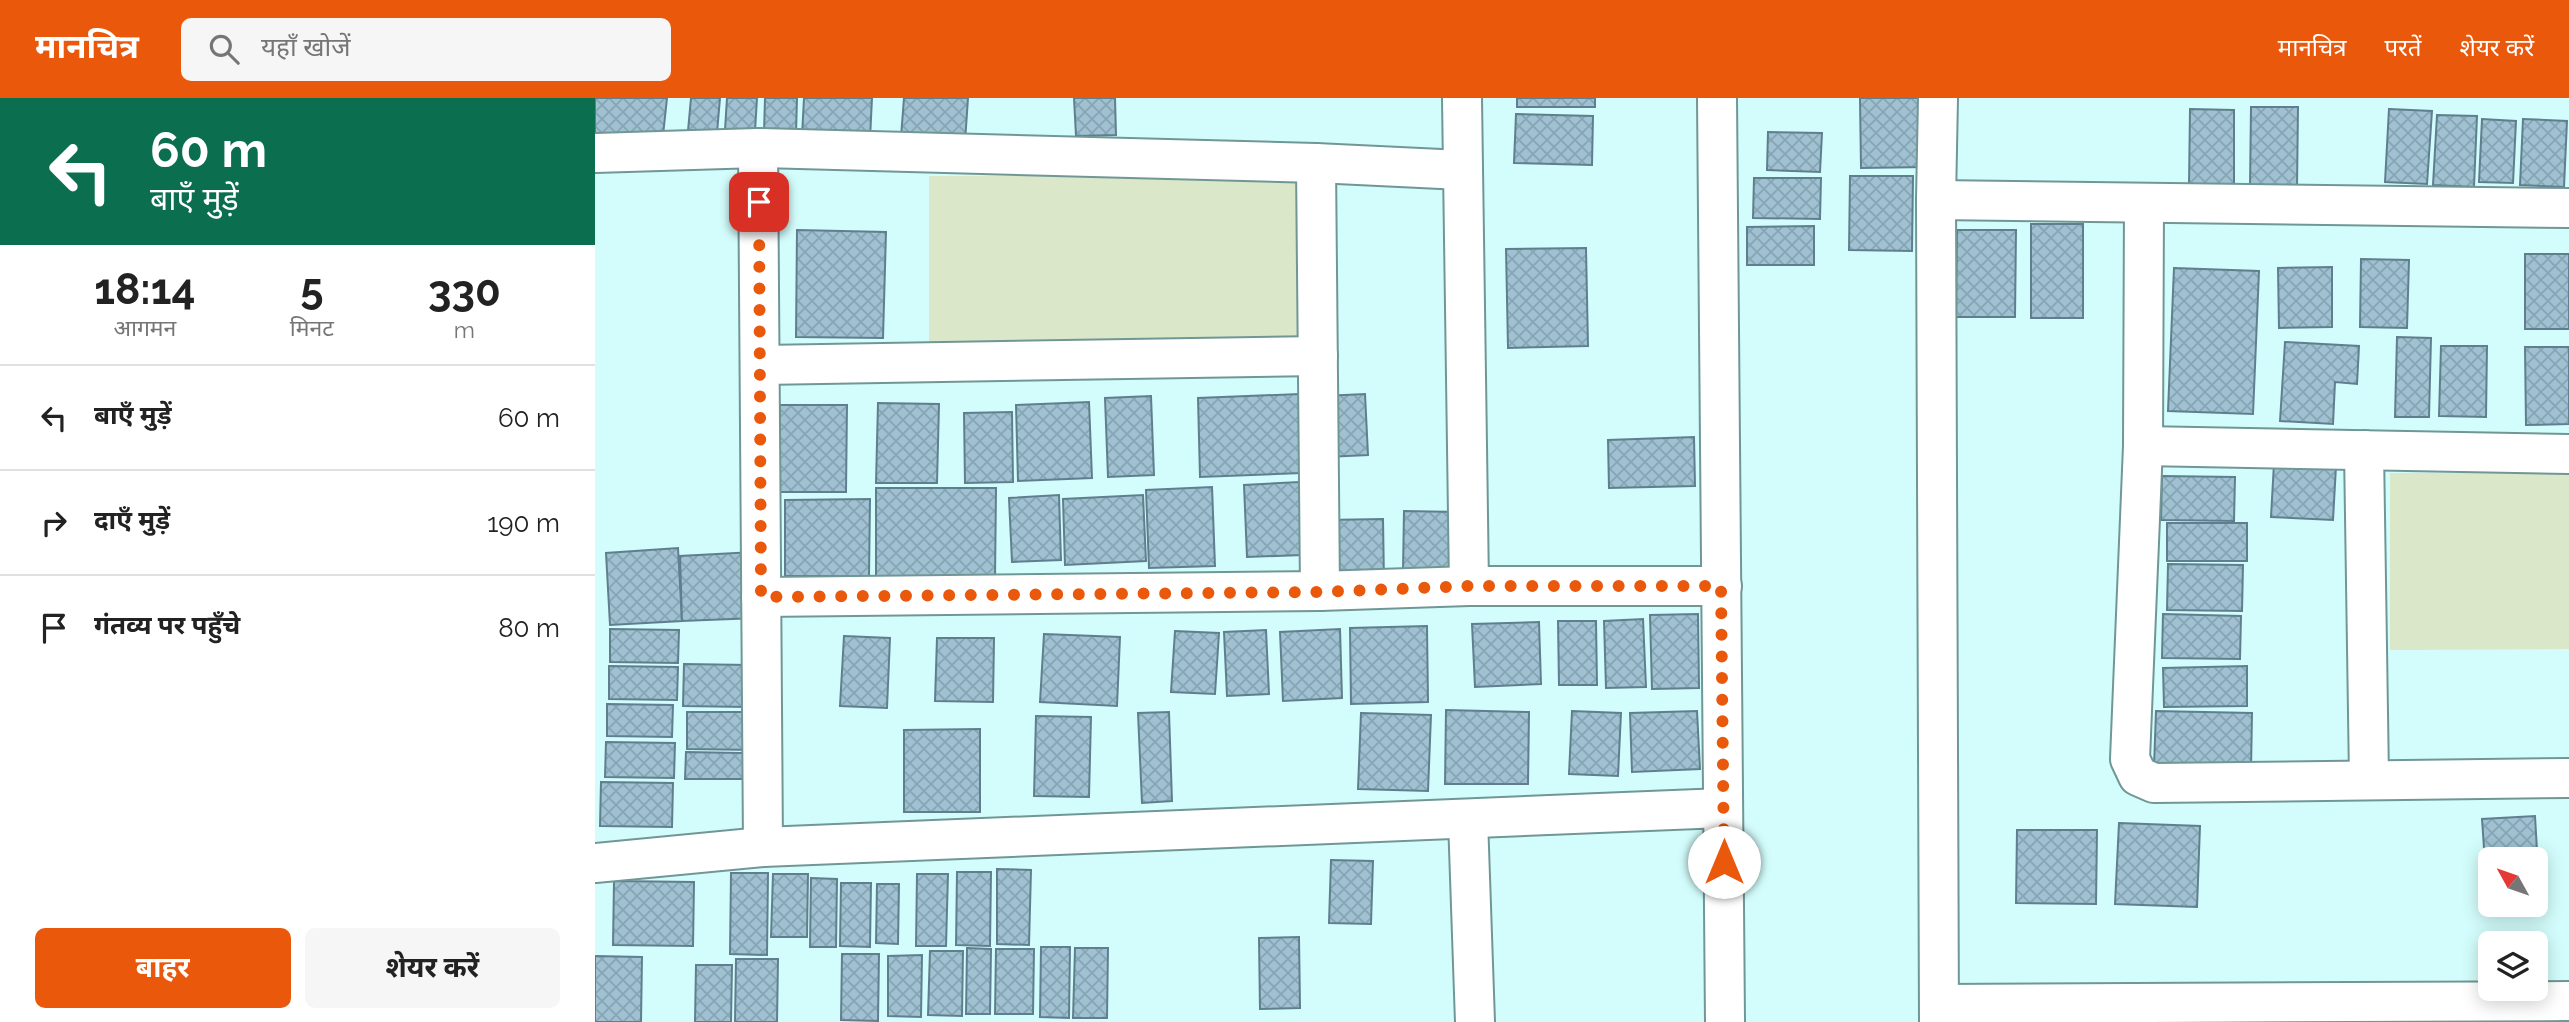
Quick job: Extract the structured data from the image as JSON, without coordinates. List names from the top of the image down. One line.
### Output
{"north":"top left","page":{"header":"मानचित्र","search":"यहाँ खोजें","nav":["मानचित्र","परतें","शेयर करें"],"turn":["60 m","बाएँ मुड़ें"],"eta":["18:14","आगमन","5","मिनट","330","m"],"list":[{"name":"बाएँ मुड़ें","value":"60 m"},{"name":"दाएँ मुड़ें","value":"190 m"},{"name":"गंतव्य पर पहुँचे","value":"80 m"}],"buttons":["बाहर","शेयर करें"]}}
